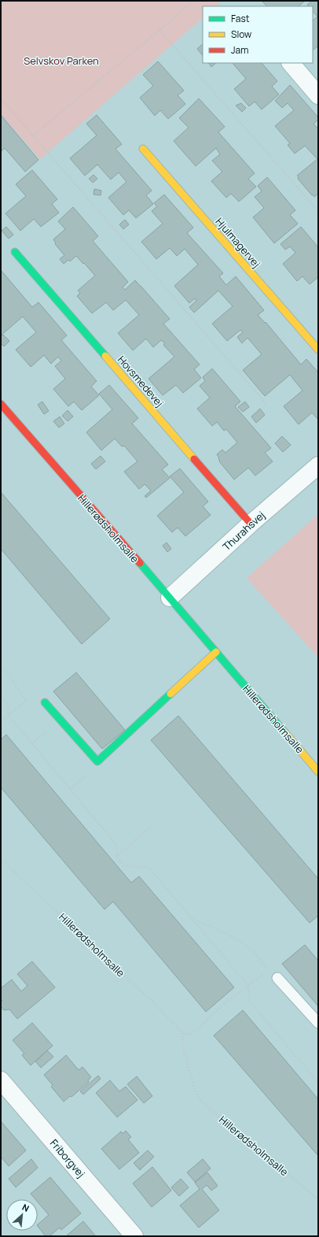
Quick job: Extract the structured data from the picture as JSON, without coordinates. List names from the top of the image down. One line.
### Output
{"streets":{"street":["Hjulmagervej","Hovsmedevej","Hillerødsholmsalle","Thurahsvej","Friborgvej"]},"crossings":[["Hovsmedevej","Thurahsvej"],["Hillerødsholmsalle","Thurahsvej"]],"parks":["Selvskov Parken"],"legend":["Fast","Slow","Jam"],"north":"top right"}
